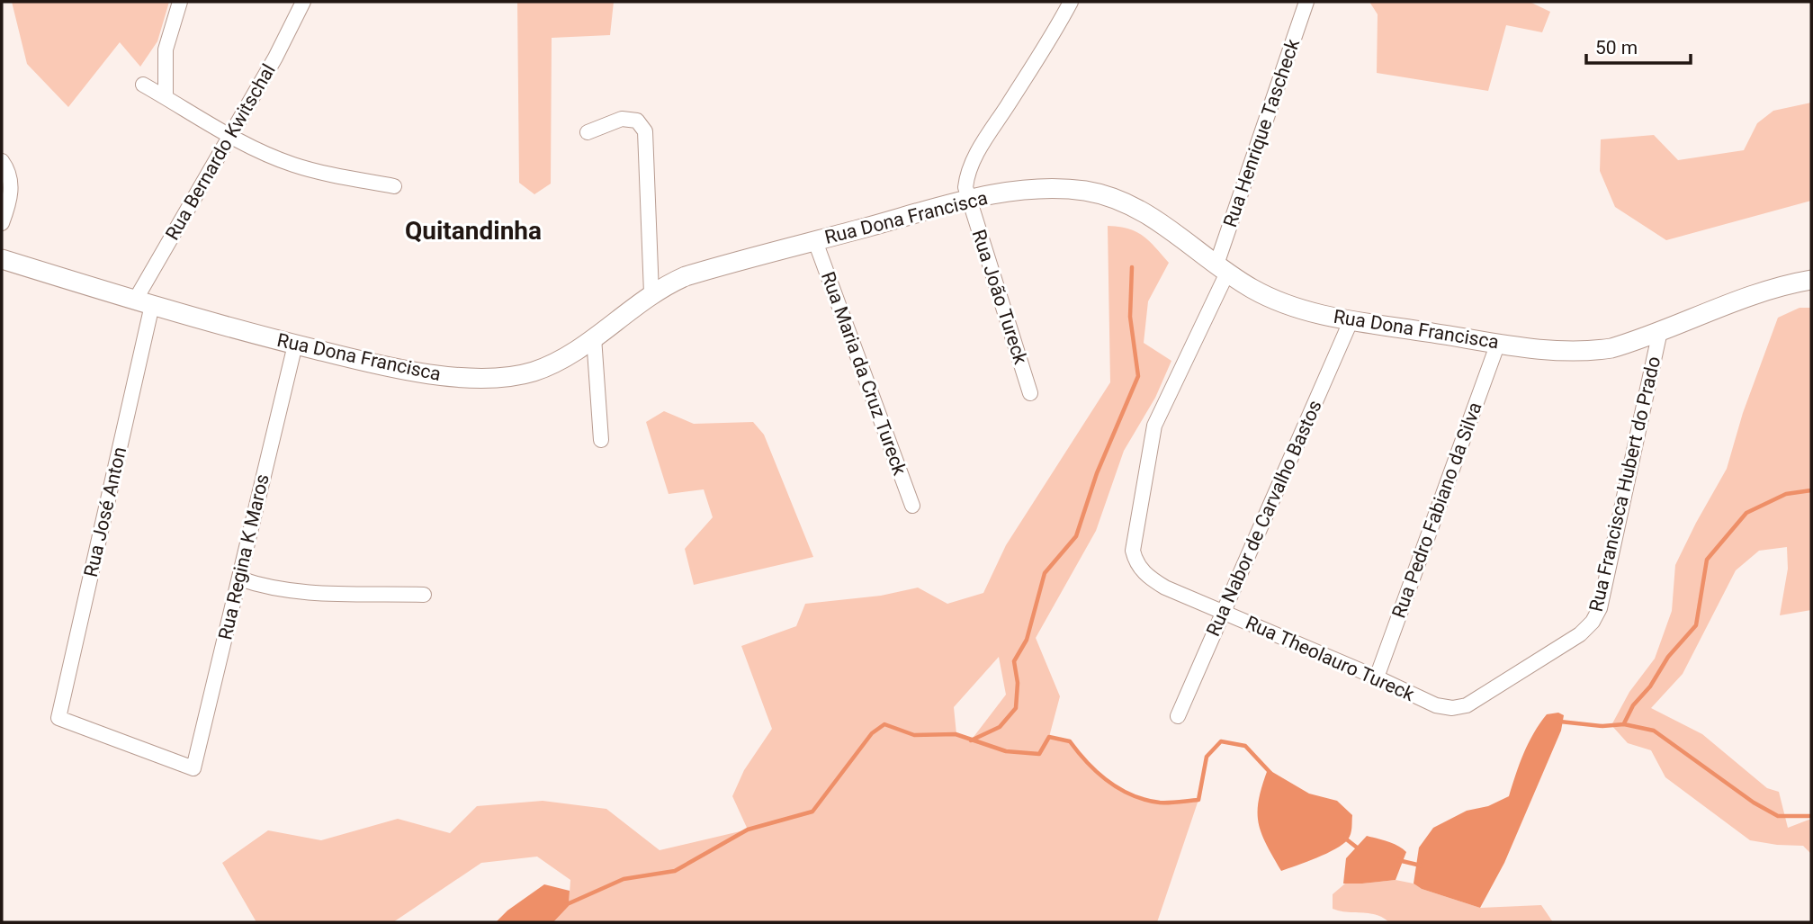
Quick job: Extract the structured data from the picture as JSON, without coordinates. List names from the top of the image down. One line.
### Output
{"streets":{"main road":["Rua Dona Francisca"],"street":["Rua Henrique Tascheck","Rua Bernardo Kwitschal","Rua João Tureck","Rua Maria da Cruz Tureck","Rua Francisca Hubert do Prado","Rua Pedro Fabiano da Silva","Rua José Anton","Rua Nabor de Carvalho Bastos","Rua Regina K Maros","Rua Theolauro Tureck"]},"crossings":[["Rua Henrique Tascheck","Rua Dona Francisca"],["Rua Henrique Tascheck","Rua Theolauro Tureck"],["Rua Bernardo Kwitschal","Rua Dona Francisca"],["Rua Bernardo Kwitschal","Rua José Anton"],["Rua Dona Francisca","Rua João Tureck"],["Rua Dona Francisca","Rua Maria da Cruz Tureck"],["Rua Dona Francisca","Rua Francisca Hubert do Prado"],["Rua Dona Francisca","Rua Pedro Fabiano da Silva"],["Rua Dona Francisca","Rua José Anton"],["Rua Dona Francisca","Rua Nabor de Carvalho Bastos"],["Rua Dona Francisca","Rua Regina K Maros"],["Rua Francisca Hubert do Prado","Rua Theolauro Tureck"],["Rua Pedro Fabiano da Silva","Rua Theolauro Tureck"],["Rua José Anton","Rua Regina K Maros"],["Rua Nabor de Carvalho Bastos","Rua Theolauro Tureck"]],"districts":["Quitandinha"],"scale_bar":"50 m"}
